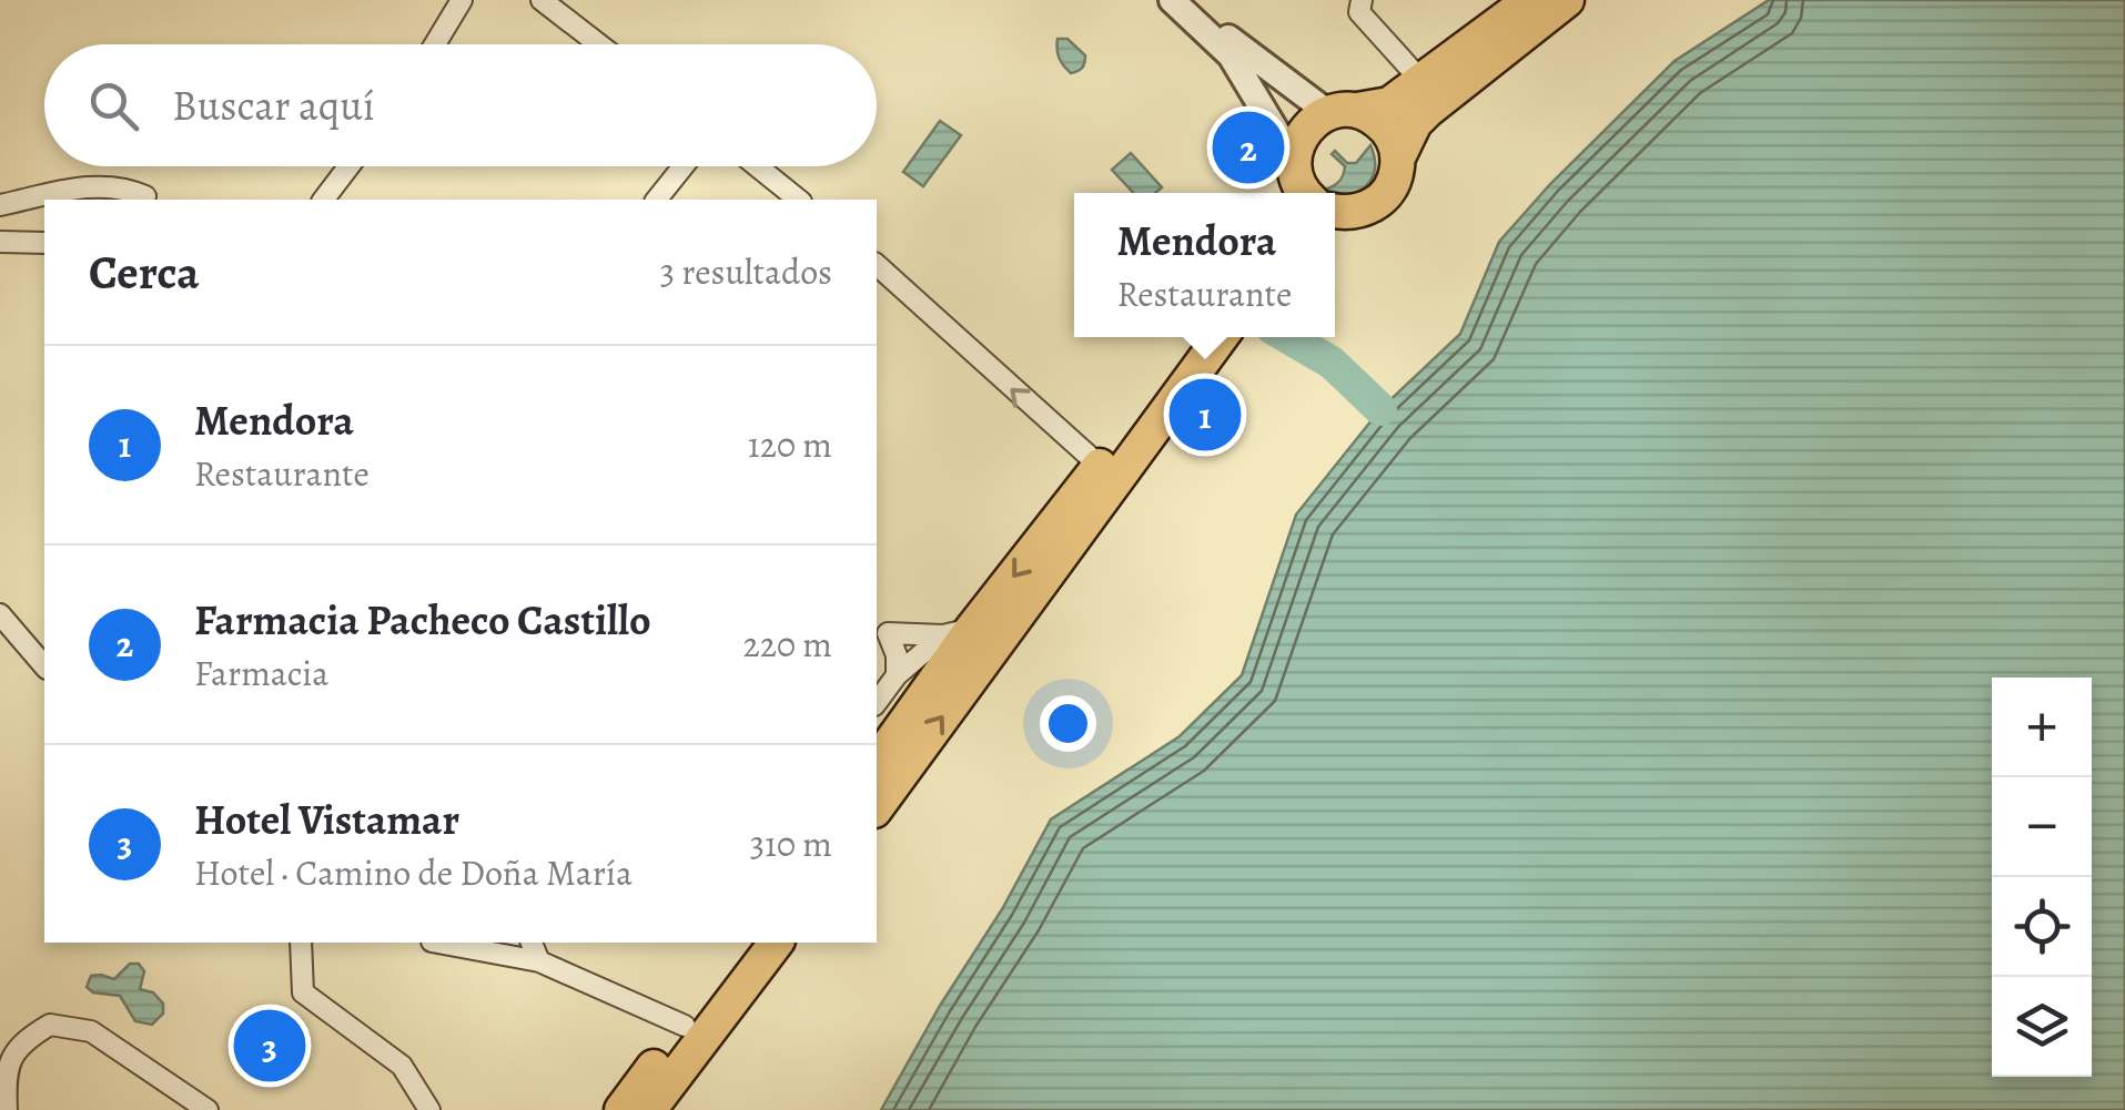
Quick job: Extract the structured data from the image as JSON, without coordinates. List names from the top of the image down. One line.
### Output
{"page":{"search":"Buscar aquí","pins":["2","1","3"],"popup":["Mendora","Restaurante"],"heading":["Cerca","3 resultados"],"list":[{"mark":"1","name":"Mendora","note":"Restaurante","value":"120 m"},{"mark":"2","name":"Farmacia Pacheco Castillo","note":"Farmacia","value":"220 m"},{"mark":"3","name":"Hotel Vistamar","note":"Hotel · Camino de Doña María","value":"310 m"}],"map_buttons":["+","−"]}}
